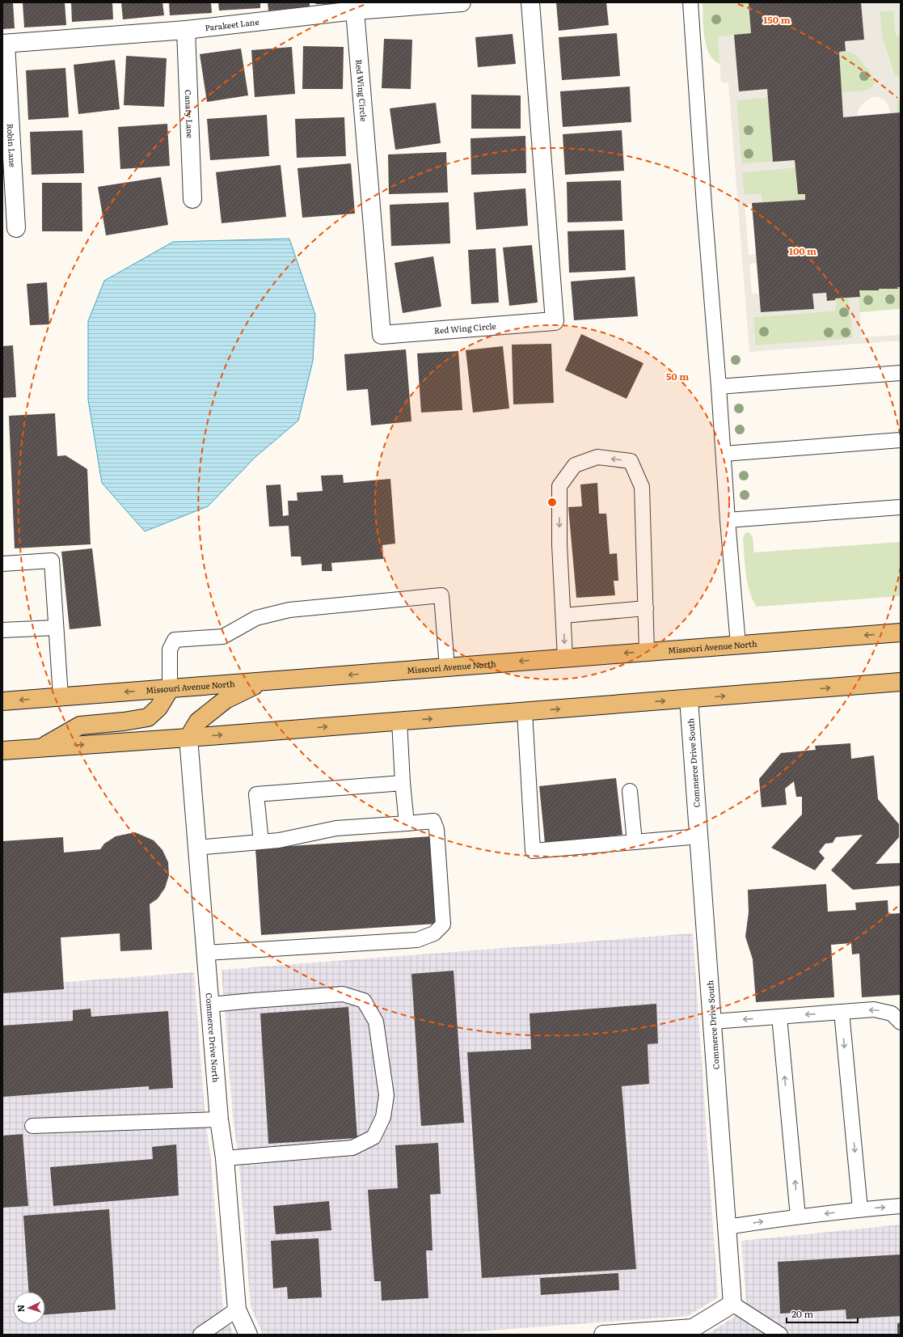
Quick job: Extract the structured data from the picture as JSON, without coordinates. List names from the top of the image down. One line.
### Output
{"streets":{"main road":["Missouri Avenue North"],"street":["Parakeet Lane","Red Wing Circle","Canary Lane","Robin Lane","Commerce Drive South","Commerce Drive North"]},"crossings":[["Parakeet Lane","Red Wing Circle"],["Parakeet Lane","Canary Lane"],["Parakeet Lane","Robin Lane"]],"scale_bar":"20 m","north":"left","rings":["150 m","100 m","50 m"]}
